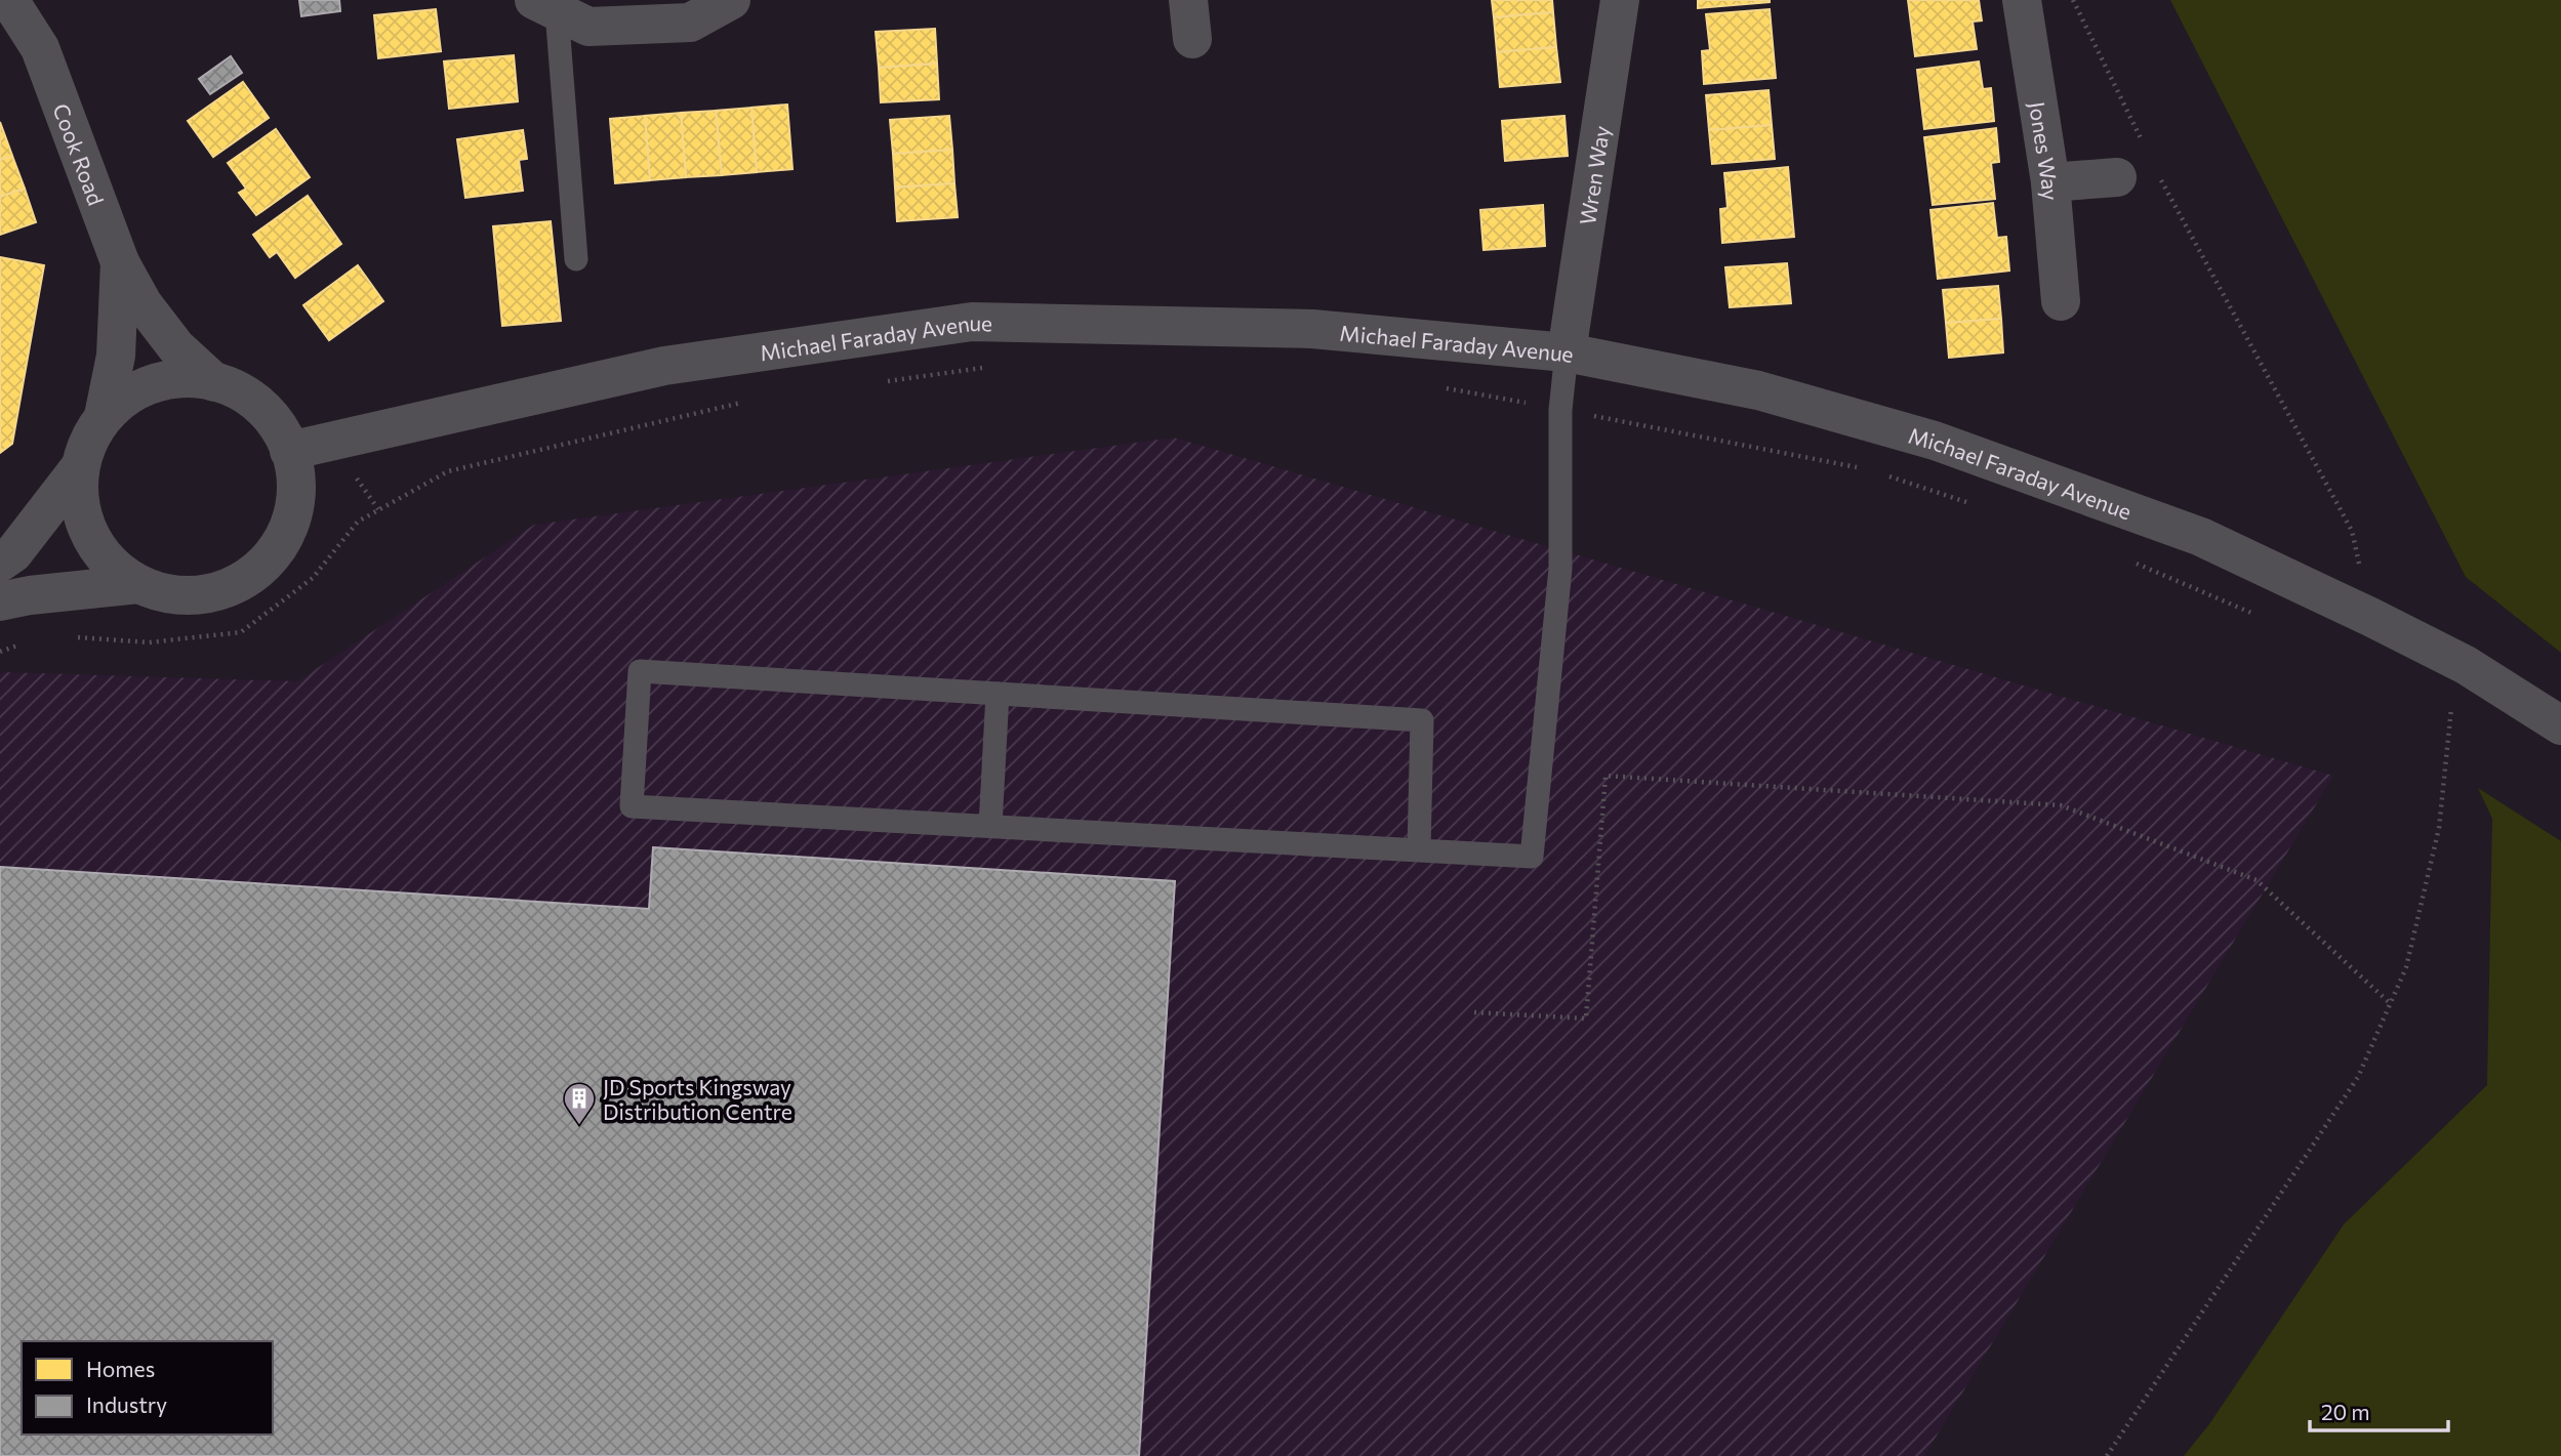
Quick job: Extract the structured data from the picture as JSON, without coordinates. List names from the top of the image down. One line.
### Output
{"streets":{"street":["Jones Way","Cook Road","Wren Way","Michael Faraday Avenue"]},"crossings":[["Cook Road","Michael Faraday Avenue"],["Wren Way","Michael Faraday Avenue"]],"places":{"building":["JD Sports Kingsway Distribution Centre"]},"legend":["Homes","Industry"],"scale_bar":"20 m"}
